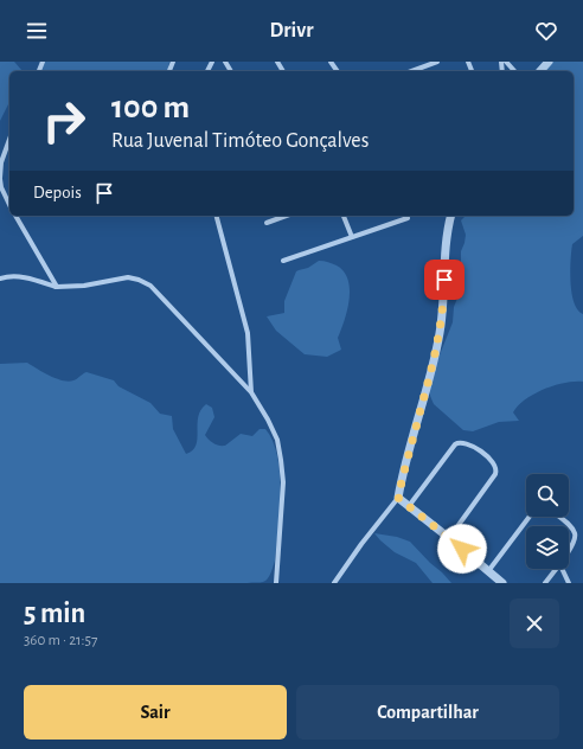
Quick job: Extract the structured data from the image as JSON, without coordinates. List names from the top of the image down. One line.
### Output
{"page":{"header":"Drivr","turn":["100 m","Rua Juvenal Timóteo Gonçalves"],"then":"Depois","heading":["5 min","360 m · 21:57"],"buttons":["Sair","Compartilhar"]}}
